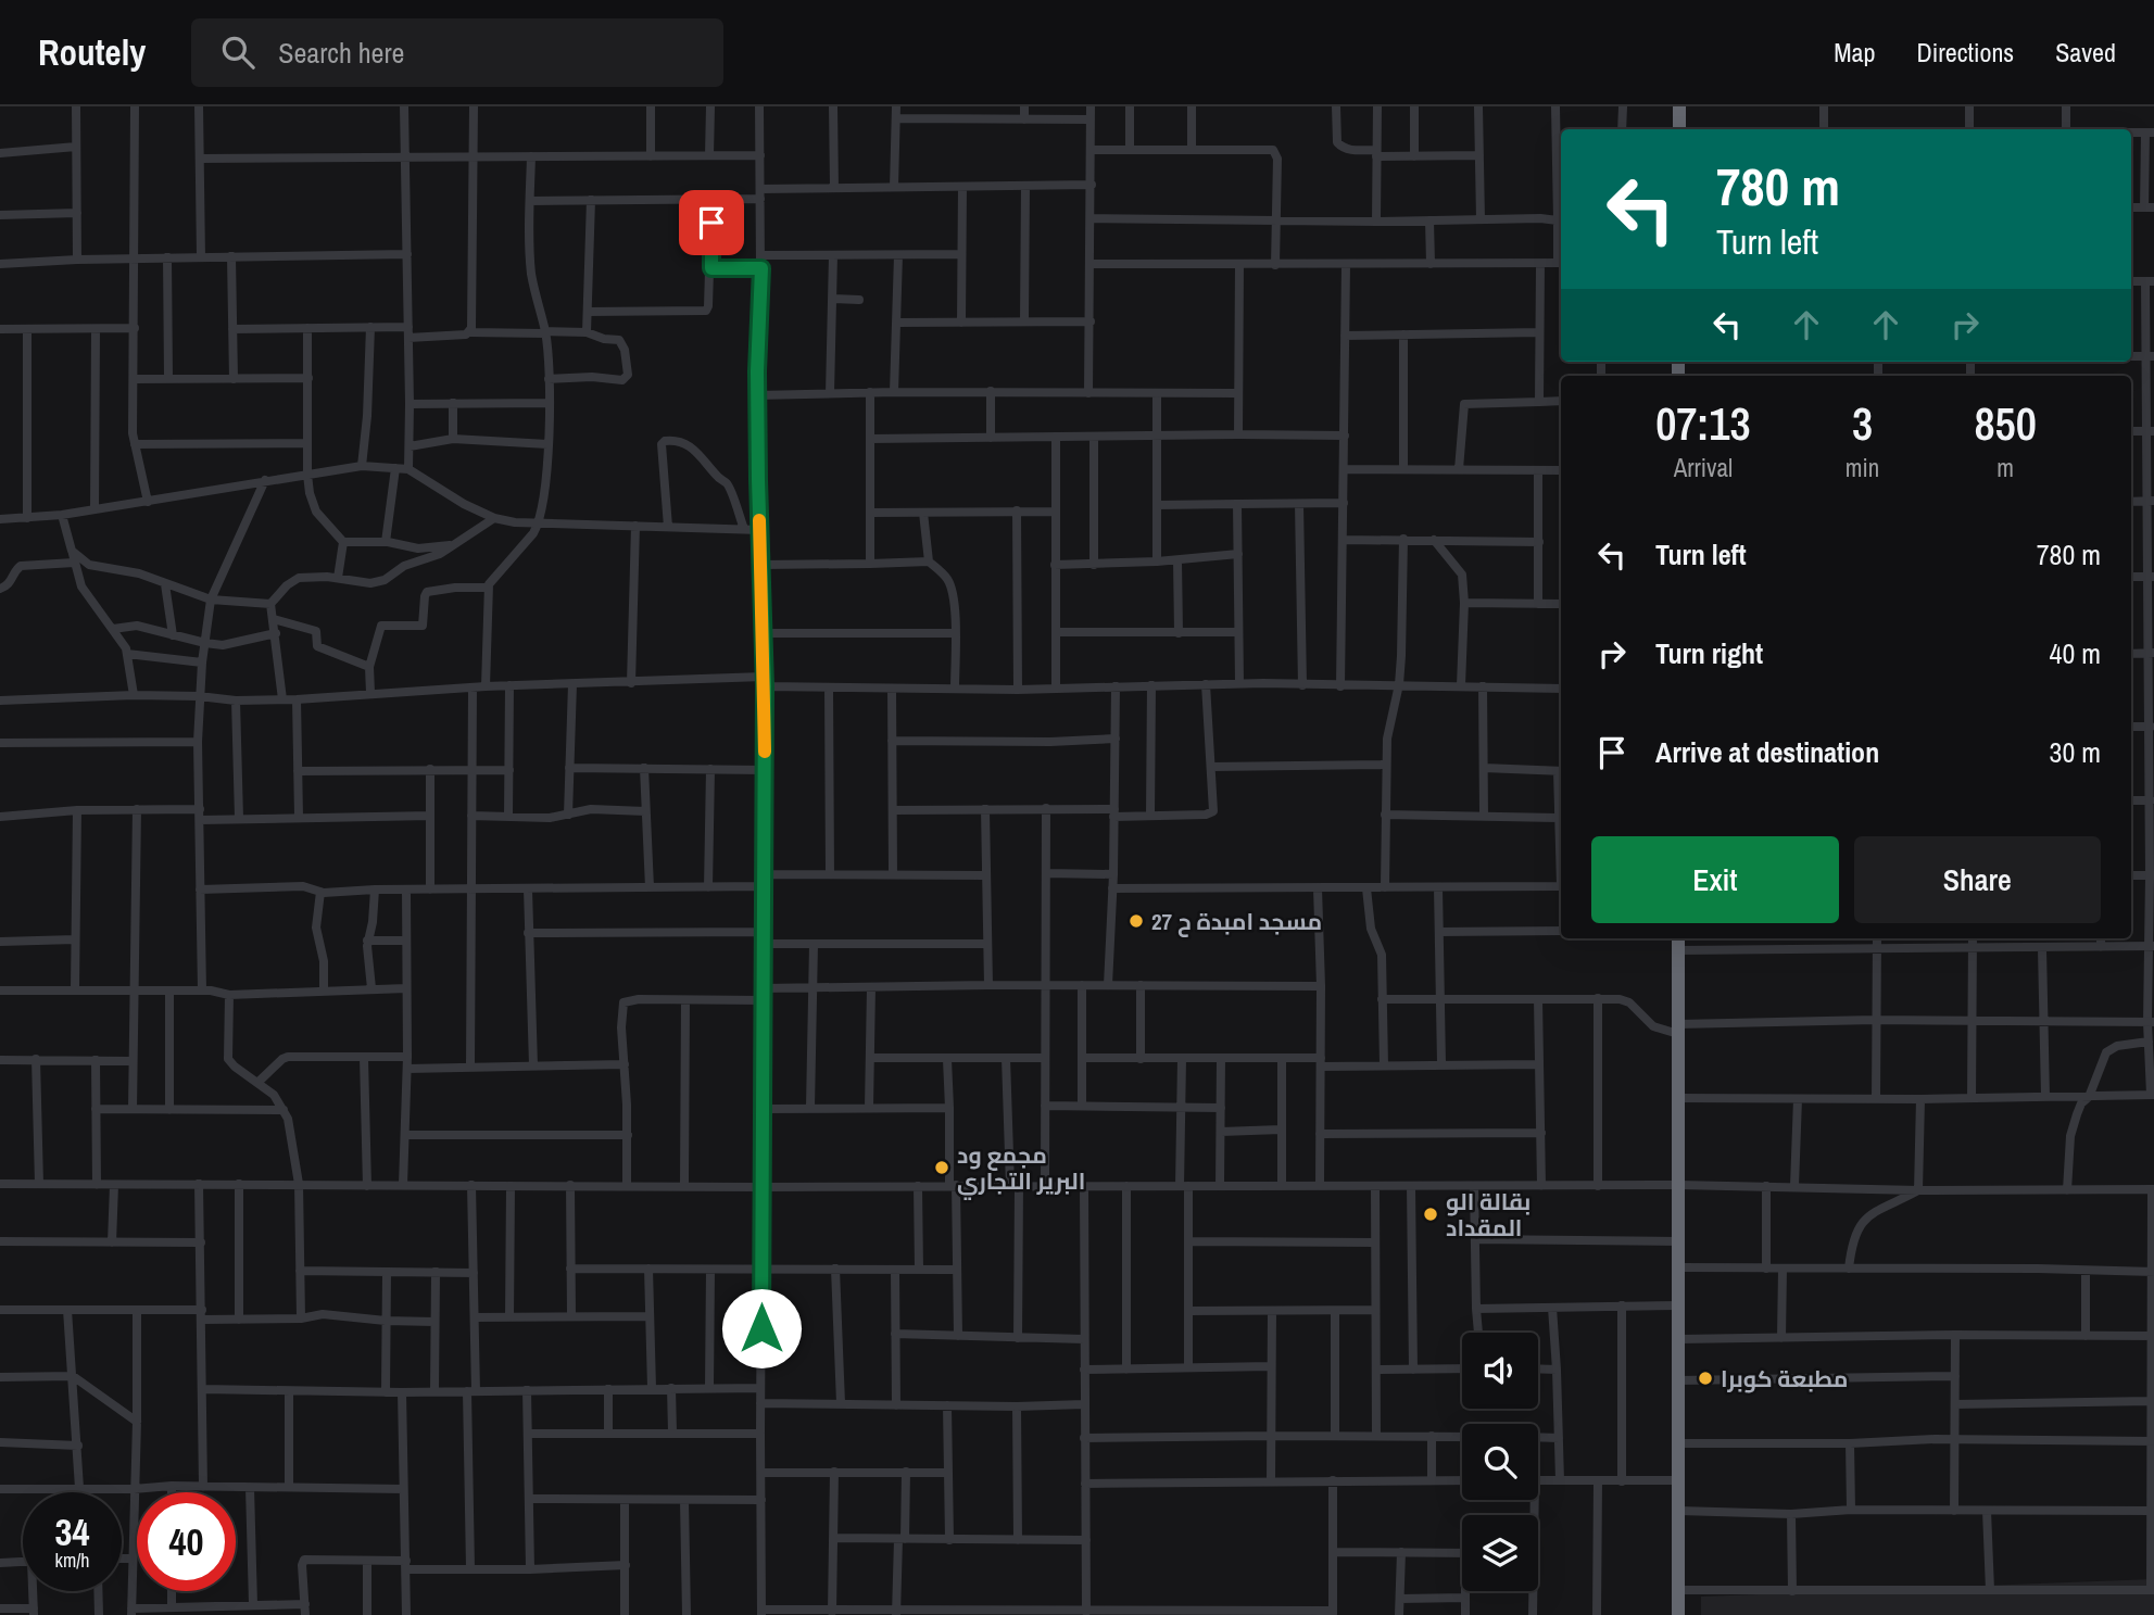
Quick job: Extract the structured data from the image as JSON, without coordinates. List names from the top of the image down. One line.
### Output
{"places":["مسجد امبدة ح 27","مجمع ود البرير التجاري","بقالة الو المقداد","مطبعة كوبرا"],"page":{"header":"Routely","search":"Search here","nav":["Map","Directions","Saved"],"turn":["780 m","Turn left"],"eta":["07:13","Arrival","3","min","850","m"],"list":[{"name":"Turn left","value":"780 m"},{"name":"Turn right","value":"40 m"},{"name":"Arrive at destination","value":"30 m"}],"buttons":["Exit","Share"],"speed":"34 km/h","limit":"40"}}
